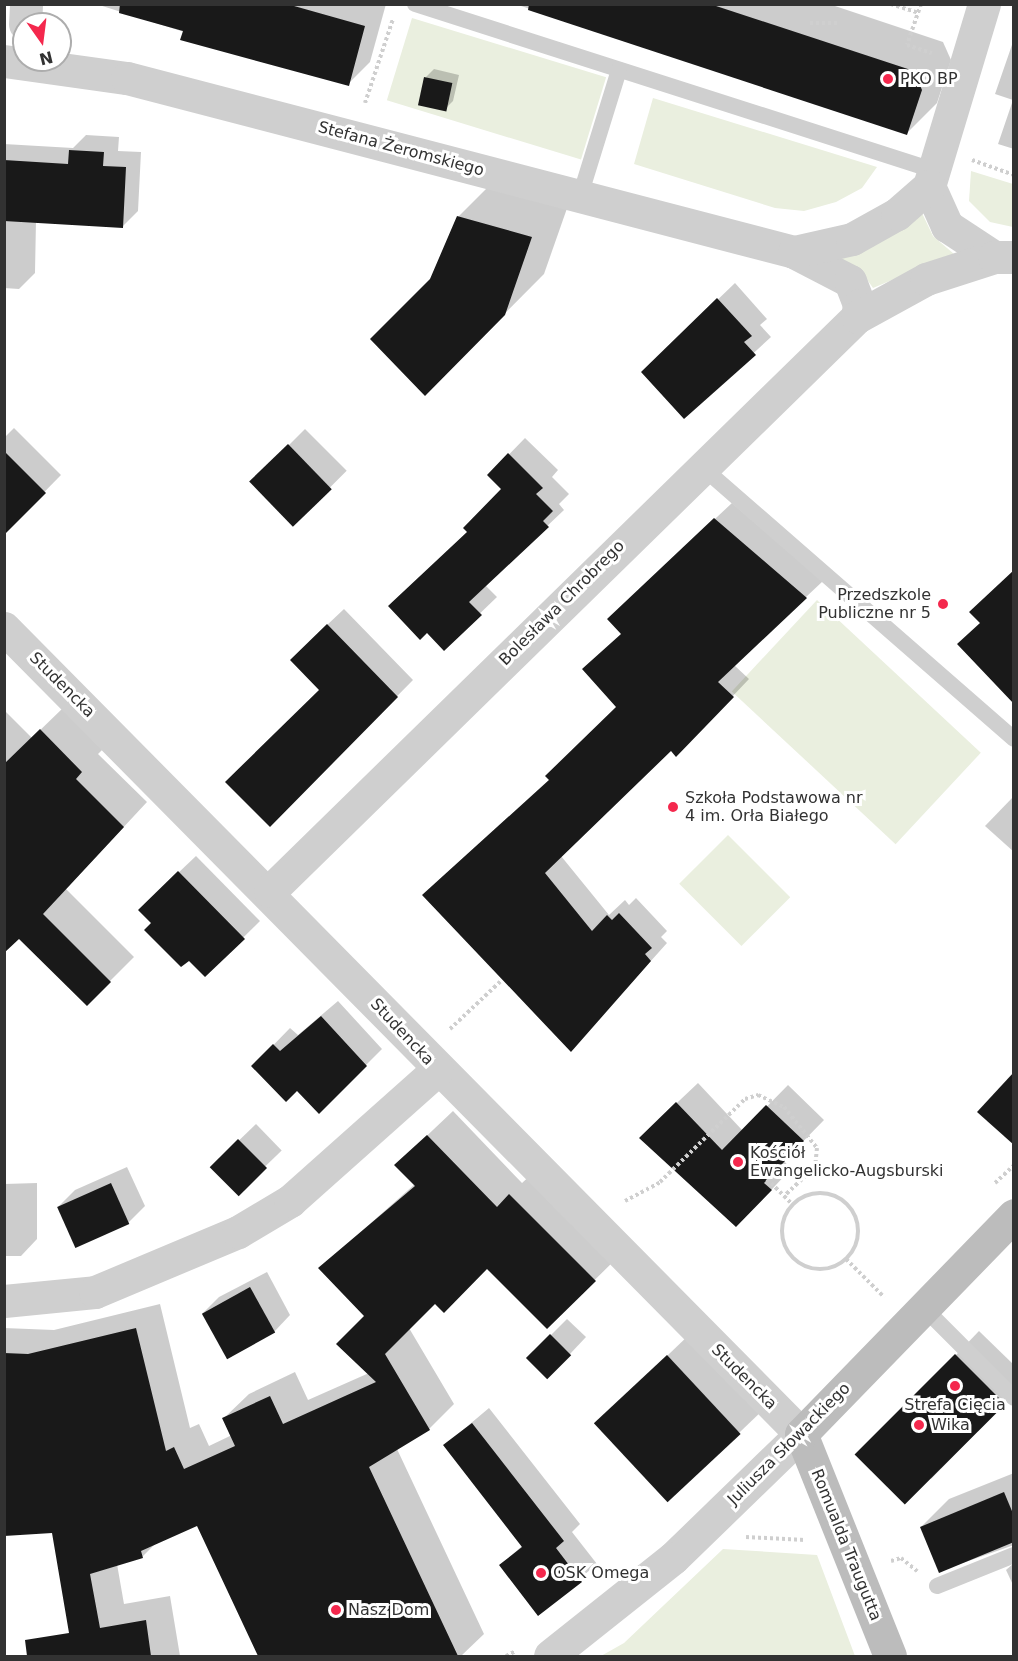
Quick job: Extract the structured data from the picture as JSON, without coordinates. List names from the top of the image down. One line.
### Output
{"streets":{"street":["Stefana Żeromskiego","Bolesława Chrobrego","Studencka","Juliusza Słowackiego","Romualda Traugutta"]},"crossings":[["Stefana Żeromskiego","Bolesława Chrobrego"],["Bolesława Chrobrego","Studencka"],["Studencka","Juliusza Słowackiego"],["Studencka","Romualda Traugutta"],["Juliusza Słowackiego","Romualda Traugutta"]],"places":["PKO BP","Przedszkole Publiczne nr 5","Szkoła Podstawowa nr 4 im. Orła Białego","Kościół Ewangelicko-Augsburski","Strefa Cięcia","Wika","OSK Omega","Nasz Dom"],"north":"bottom"}
